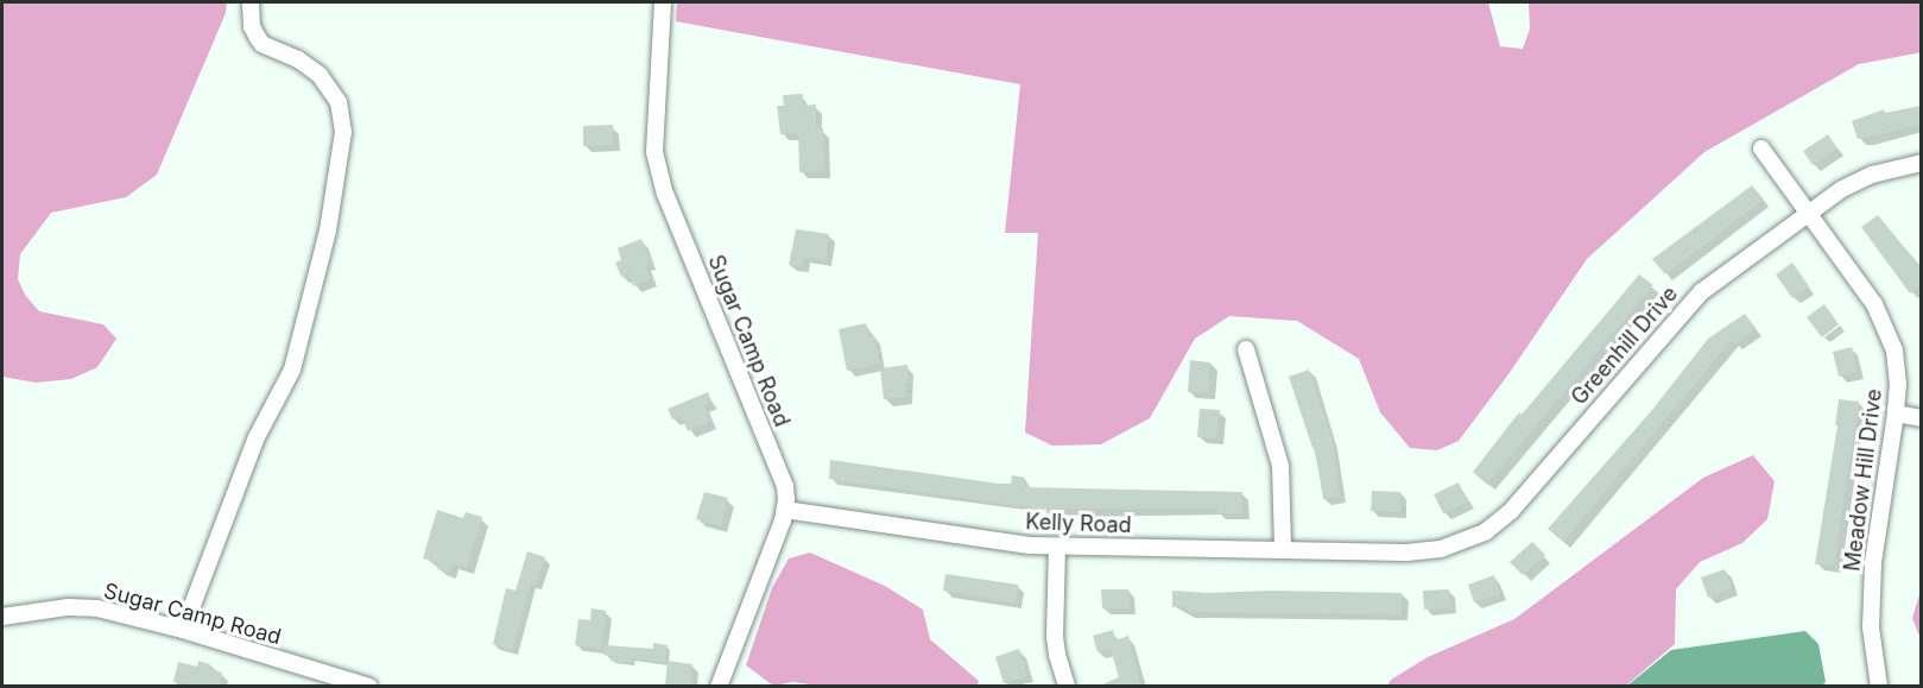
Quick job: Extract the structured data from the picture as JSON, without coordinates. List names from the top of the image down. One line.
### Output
{"streets":{"street":["Sugar Camp Road","Greenhill Drive","Meadow Hill Drive","Kelly Road"]},"crossings":[["Sugar Camp Road","Kelly Road"],["Greenhill Drive","Meadow Hill Drive"],["Greenhill Drive","Kelly Road"]]}
